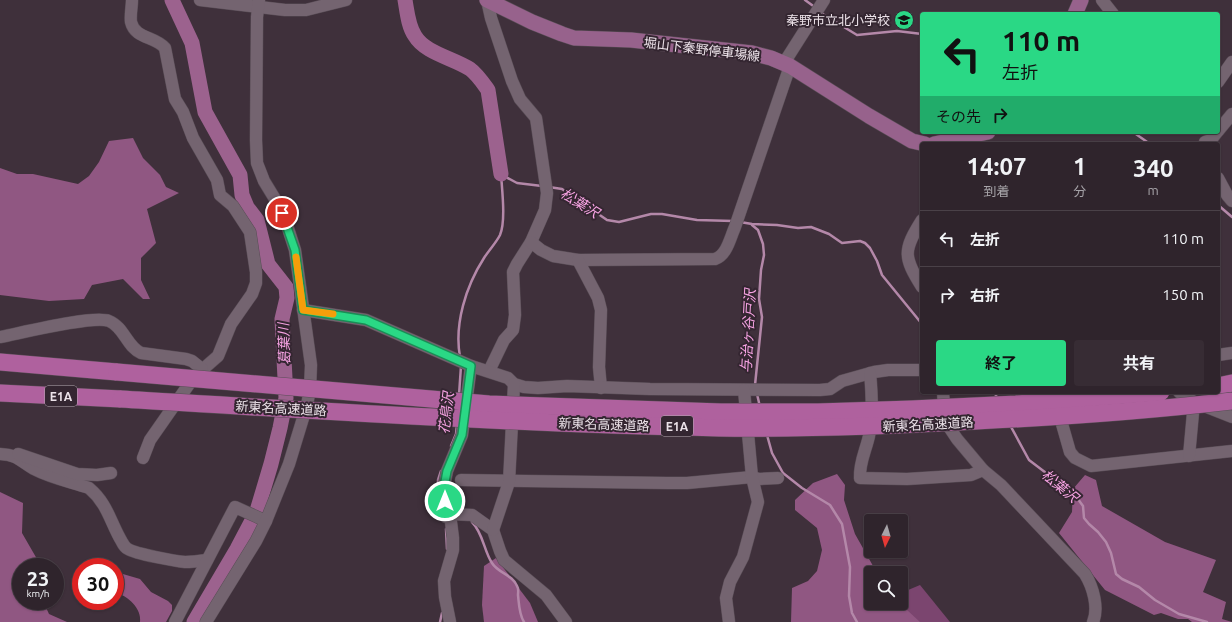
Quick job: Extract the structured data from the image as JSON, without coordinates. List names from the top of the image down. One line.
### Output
{"streets":{"highway":["E1A","新東名高速道路"],"main road":["堀山下秦野停車場線"]},"water":["松葉沢","与治ヶ谷戸沢","葛葉川","花鳥沢"],"places":{"school or university":["秦野市立北小学校"]},"north":"bottom","page":{"turn":["110 m","左折"],"then":"その先","eta":["14:07","到着","1","分","340","m"],"list":[{"name":"左折","value":"110 m"},{"name":"右折","value":"150 m"}],"buttons":["終了","共有"],"speed":"23 km/h","limit":"30"}}
